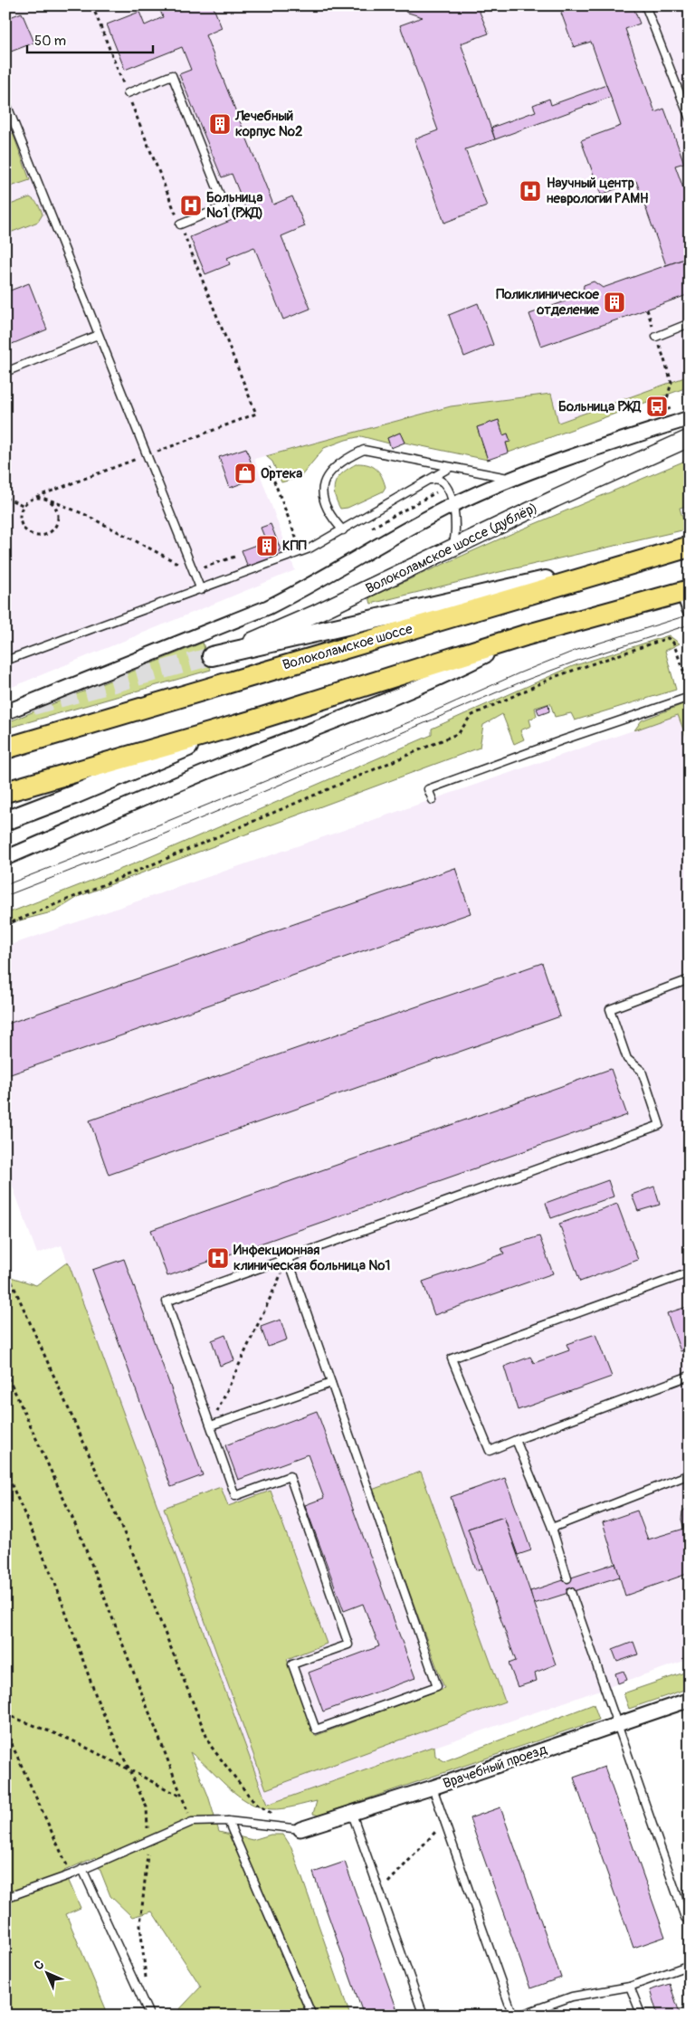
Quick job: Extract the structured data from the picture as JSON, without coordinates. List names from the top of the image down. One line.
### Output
{"streets":{"main road":["Волоколамское шоссе"],"street":["Волоколамское шоссе (дублёр)","Врачебный проезд"]},"places":{"building":["Лечебный корпус №2","Поликлиническое отделение","КПП"],"hospital":["Научный центр неврологии РАМН","Больница №1 (РЖД)","Инфекционная клиническая больница №1"],"bus stop":["Больница РЖД"],"shop":["Ортека"]},"scale_bar":"50 m","north":"top left"}
